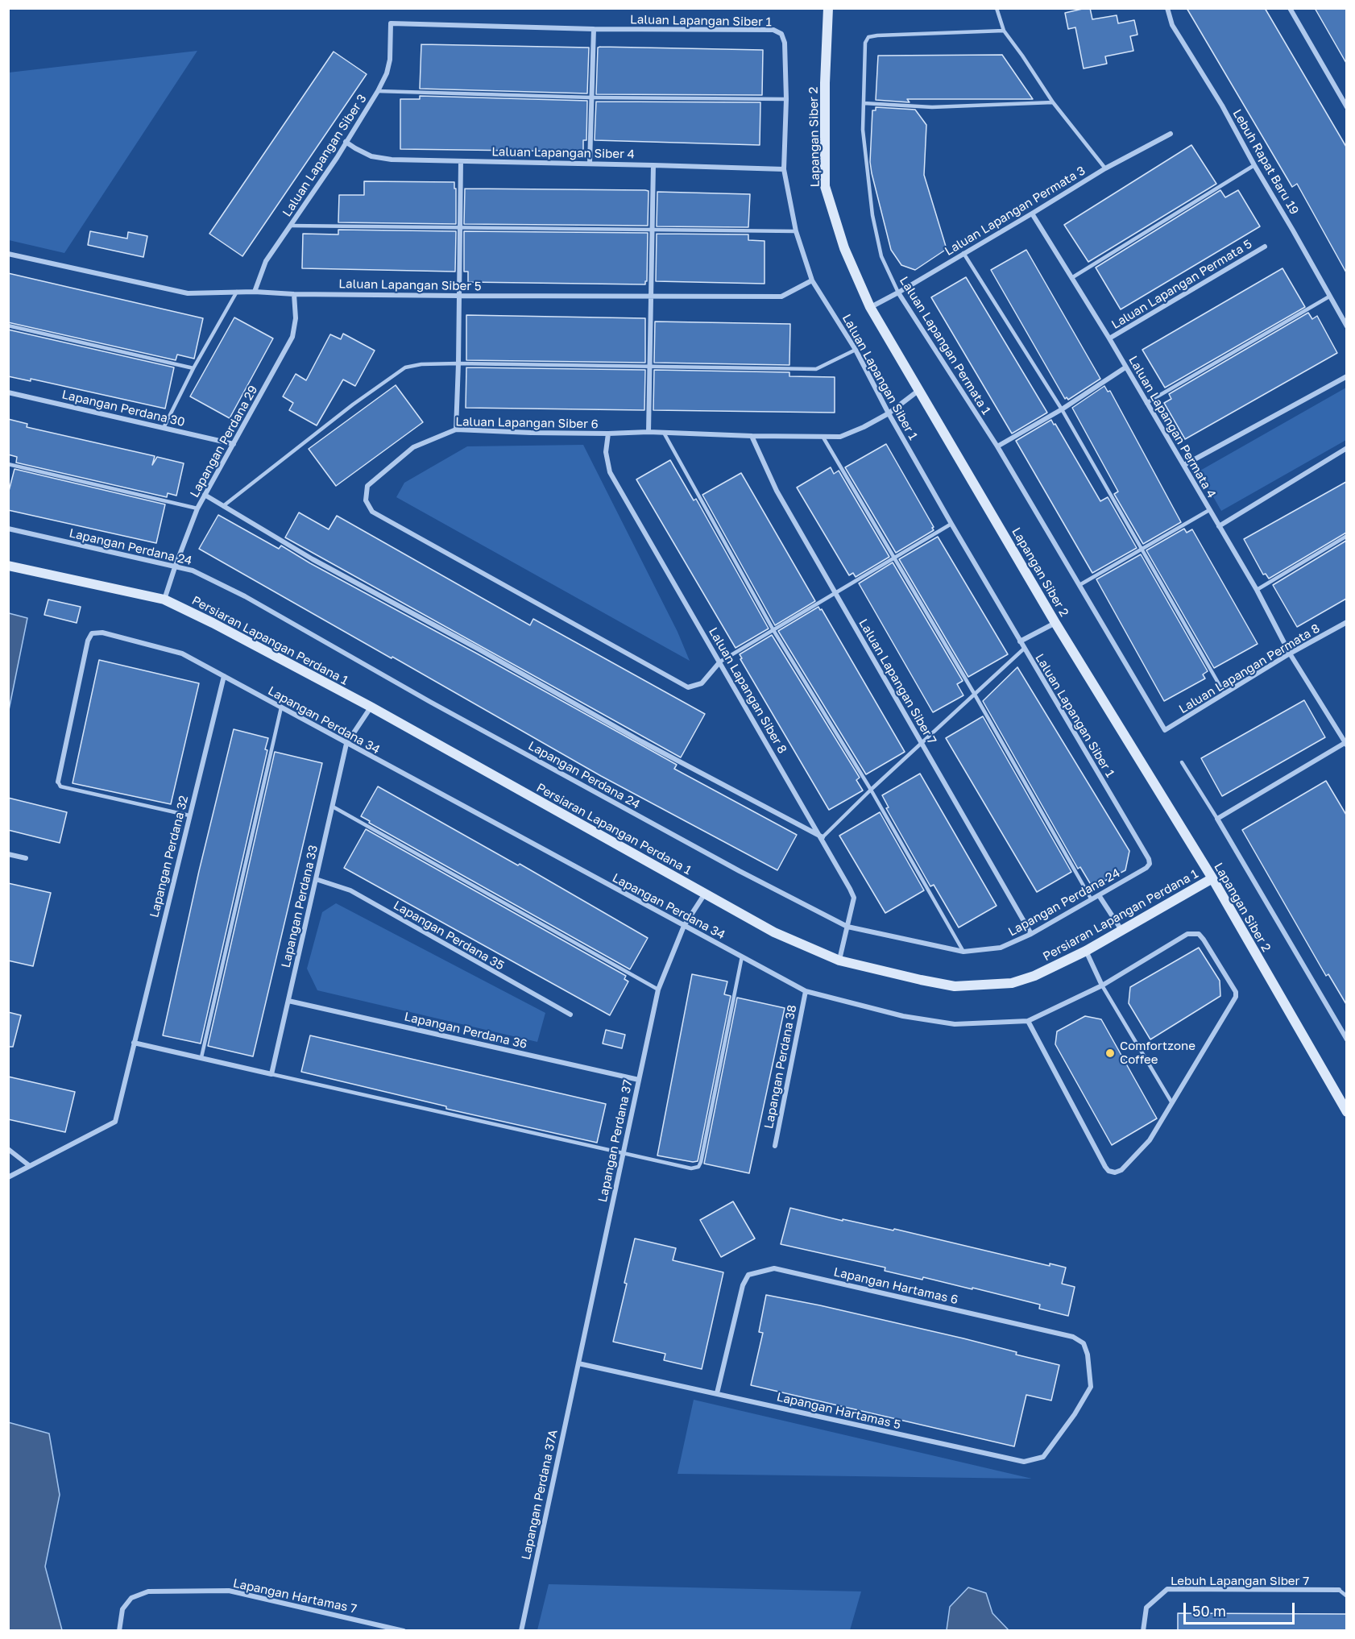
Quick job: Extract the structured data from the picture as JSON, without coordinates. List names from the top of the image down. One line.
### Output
{"streets":{"street":["Laluan Lapangan Siber 1","Lapangan Siber 2","Laluan Lapangan Siber 4","Laluan Lapangan Siber 3","Lebuh Rapat Baru 19","Laluan Lapangan Permata 3","Laluan Lapangan Permata 5","Laluan Lapangan Siber 5","Laluan Lapangan Permata 1","Lapangan Perdana 30","Laluan Lapangan Siber 6","Laluan Lapangan Permata 4","Lapangan Perdana 29","Lapangan Perdana 24","Persiaran Lapangan Perdana 1","Laluan Lapangan Permata 8","Laluan Lapangan Siber 7","Laluan Lapangan Siber 8","Lapangan Perdana 34","Lapangan Perdana 32","Lapangan Perdana 33","Lapangan Perdana 35","Lapangan Perdana 36","Lapangan Perdana 38","Lapangan Perdana 37","Lapangan Hartamas 6","Lapangan Hartamas 5","Lapangan Perdana 37A","Lebuh Lapangan Siber 7","Lapangan Hartamas 7"]},"crossings":[["Laluan Lapangan Siber 1","Laluan Lapangan Siber 4"],["Laluan Lapangan Siber 1","Laluan Lapangan Siber 3"],["Laluan Lapangan Siber 1","Laluan Lapangan Siber 5"],["Laluan Lapangan Siber 1","Laluan Lapangan Siber 6"],["Laluan Lapangan Siber 1","Lapangan Perdana 24"],["Lapangan Siber 2","Laluan Lapangan Permata 3"],["Lapangan Siber 2","Laluan Lapangan Siber 6"],["Lapangan Siber 2","Persiaran Lapangan Perdana 1"],["Laluan Lapangan Siber 4","Laluan Lapangan Siber 3"],["Laluan Lapangan Siber 3","Laluan Lapangan Siber 5"],["Laluan Lapangan Permata 3","Laluan Lapangan Permata 1"],["Laluan Lapangan Permata 3","Laluan Lapangan Permata 4"],["Laluan Lapangan Permata 5","Laluan Lapangan Permata 4"],["Laluan Lapangan Siber 5","Lapangan Perdana 29"],["Laluan Lapangan Permata 1","Laluan Lapangan Permata 8"],["Lapangan Perdana 30","Lapangan Perdana 29"],["Laluan Lapangan Siber 6","Laluan Lapangan Siber 7"],["Laluan Lapangan Siber 6","Laluan Lapangan Siber 8"],["Laluan Lapangan Permata 4","Laluan Lapangan Permata 8"],["Lapangan Perdana 29","Lapangan Perdana 24"],["Lapangan Perdana 29","Persiaran Lapangan Perdana 1"],["Lapangan Perdana 24","Laluan Lapangan Siber 7"],["Lapangan Perdana 24","Laluan Lapangan Siber 8"],["Persiaran Lapangan Perdana 1","Laluan Lapangan Siber 8"],["Persiaran Lapangan Perdana 1","Lapangan Perdana 37"],["Lapangan Perdana 34","Lapangan Perdana 32"],["Lapangan Perdana 34","Lapangan Perdana 33"],["Lapangan Perdana 34","Lapangan Perdana 38"],["Lapangan Perdana 34","Lapangan Perdana 37"],["Lapangan Perdana 33","Lapangan Perdana 35"],["Lapangan Perdana 33","Lapangan Perdana 36"],["Lapangan Perdana 36","Lapangan Perdana 37"],["Lapangan Perdana 37","Lapangan Hartamas 5"],["Lapangan Perdana 37","Lapangan Perdana 37A"],["Lapangan Hartamas 6","Lapangan Hartamas 5"],["Lapangan Hartamas 5","Lapangan Perdana 37A"]],"places":["Comfortzone Coffee"],"scale_bar":"50 m"}
